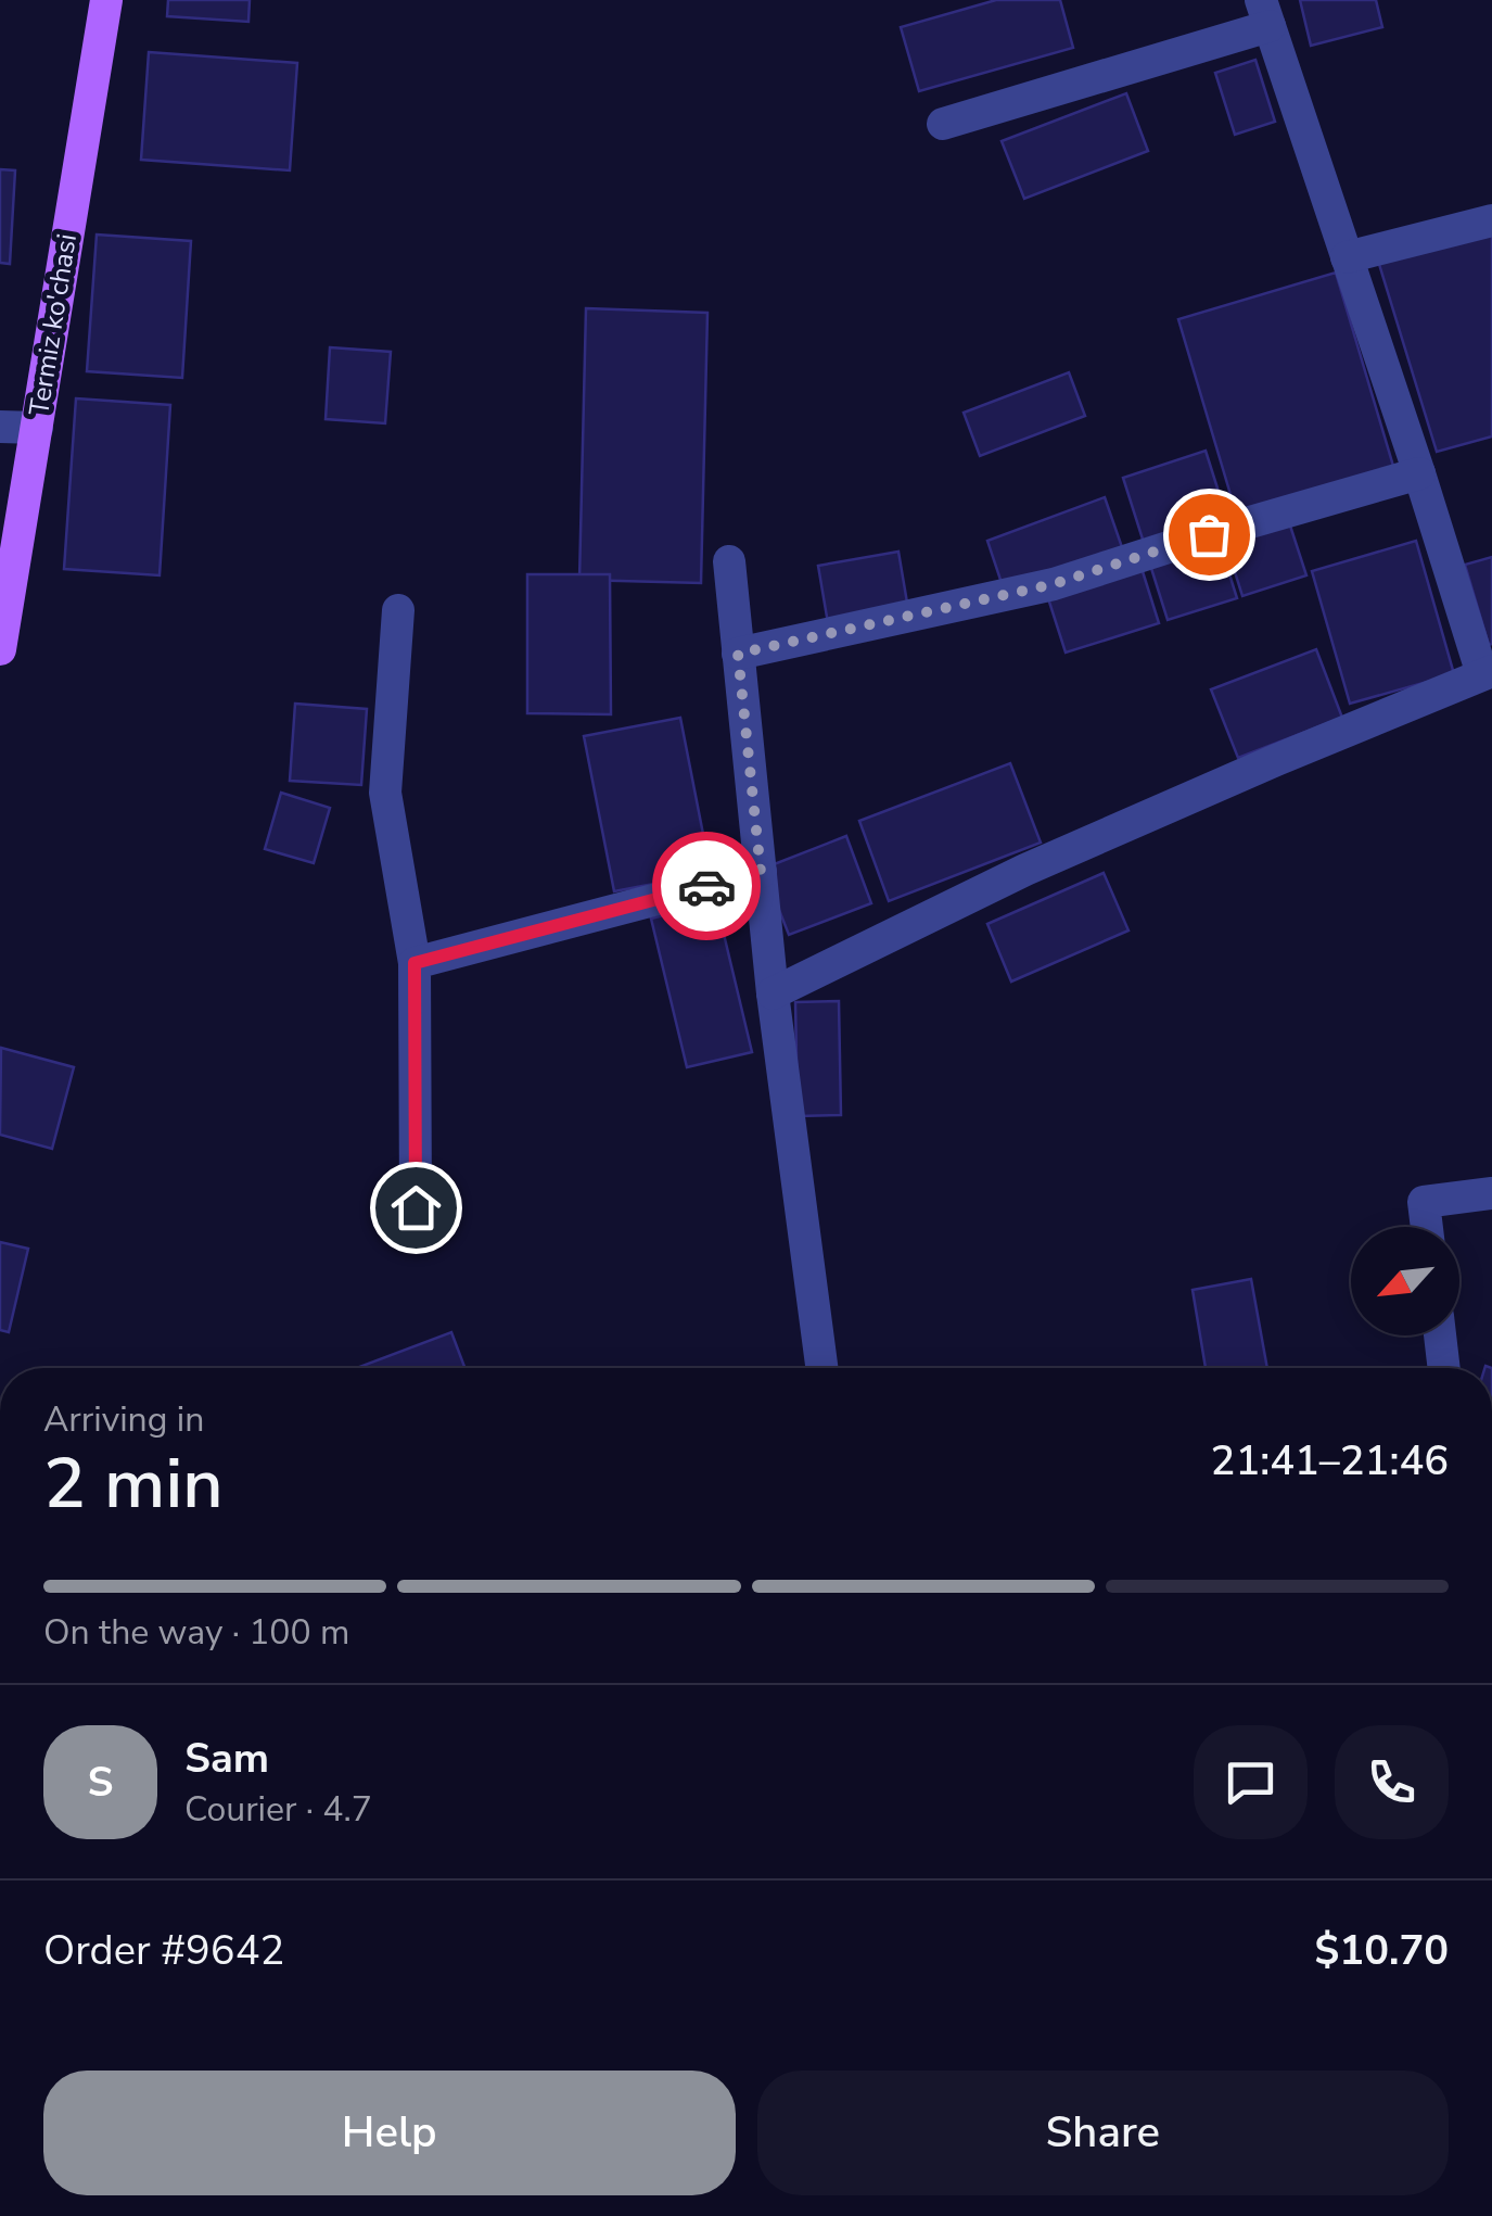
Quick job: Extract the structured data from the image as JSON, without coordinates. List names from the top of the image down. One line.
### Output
{"streets":{"main road":["Termiz ko'chasi"]},"north":"bottom left","page":{"heading":["2 min","Arriving in","21:41–21:46"],"panel":["Sam","Courier · 4.7","Order #9642","$10.70"],"bar":"On the way · 100 m","round":"S","buttons":["Help","Share"]}}
